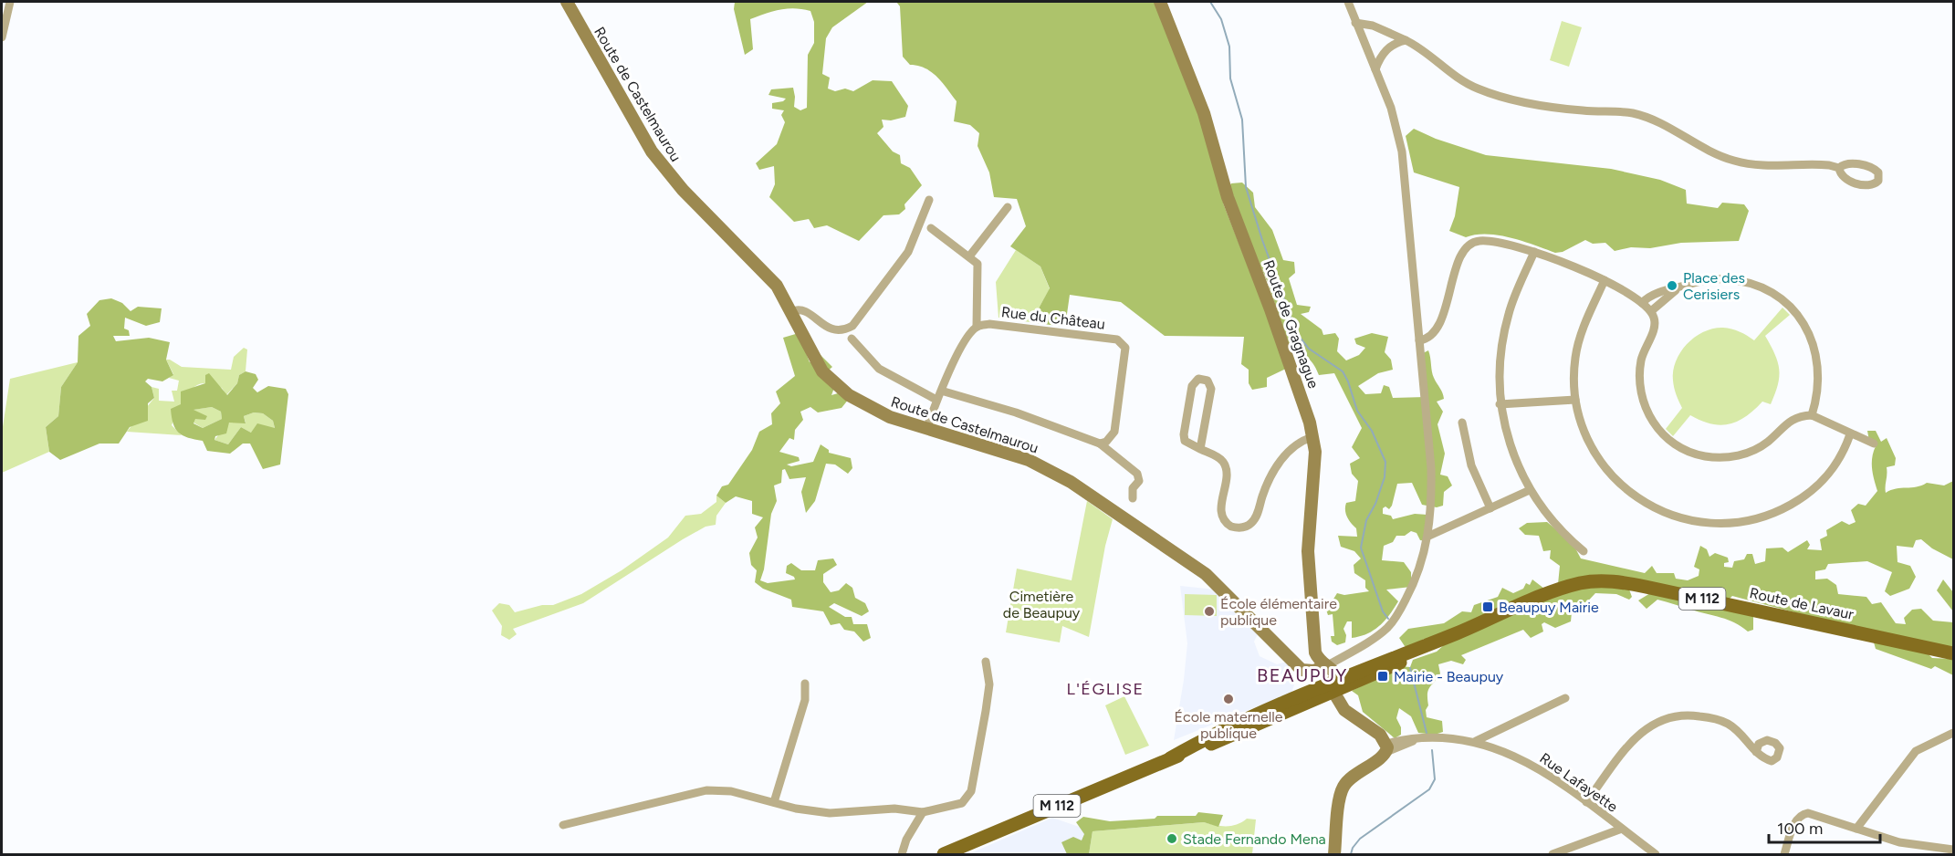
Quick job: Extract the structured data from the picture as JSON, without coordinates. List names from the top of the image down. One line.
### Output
{"streets":{"main road":["M 112","Route de Lavaur"],"street":["Route de Castelmaurou","Rue du Château","Route de Gragnague","Rue Lafayette"]},"crossings":[["Route de Castelmaurou","Route de Gragnague"],["Route de Gragnague","Route de Lavaur"],["Route de Gragnague","Rue Lafayette"]],"districts":["BEAUPUY","L'ÉGLISE"],"parks":["Cimetière de Beaupuy"],"places":{"other":["Place des Cerisiers","École élémentaire publique","École maternelle publique","Stade Fernando Mena"],"transit":["Beaupuy Mairie","Mairie - Beaupuy"]},"scale_bar":"100 m"}
